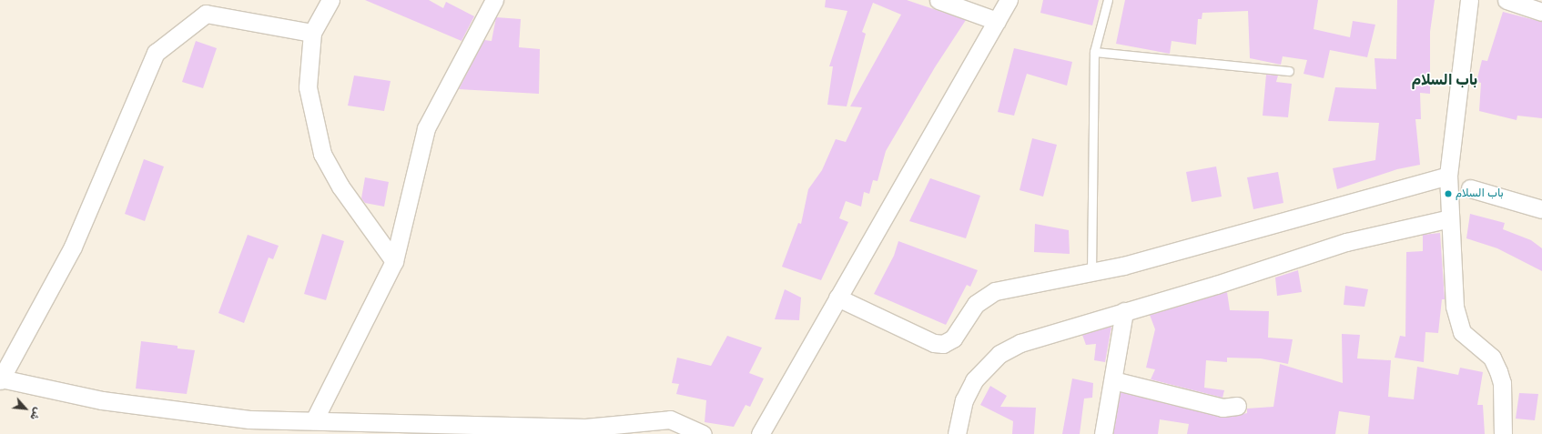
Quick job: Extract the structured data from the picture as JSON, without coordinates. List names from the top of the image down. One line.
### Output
{"districts":["باب السلام"],"places":["باب السلام"],"north":"bottom right"}
